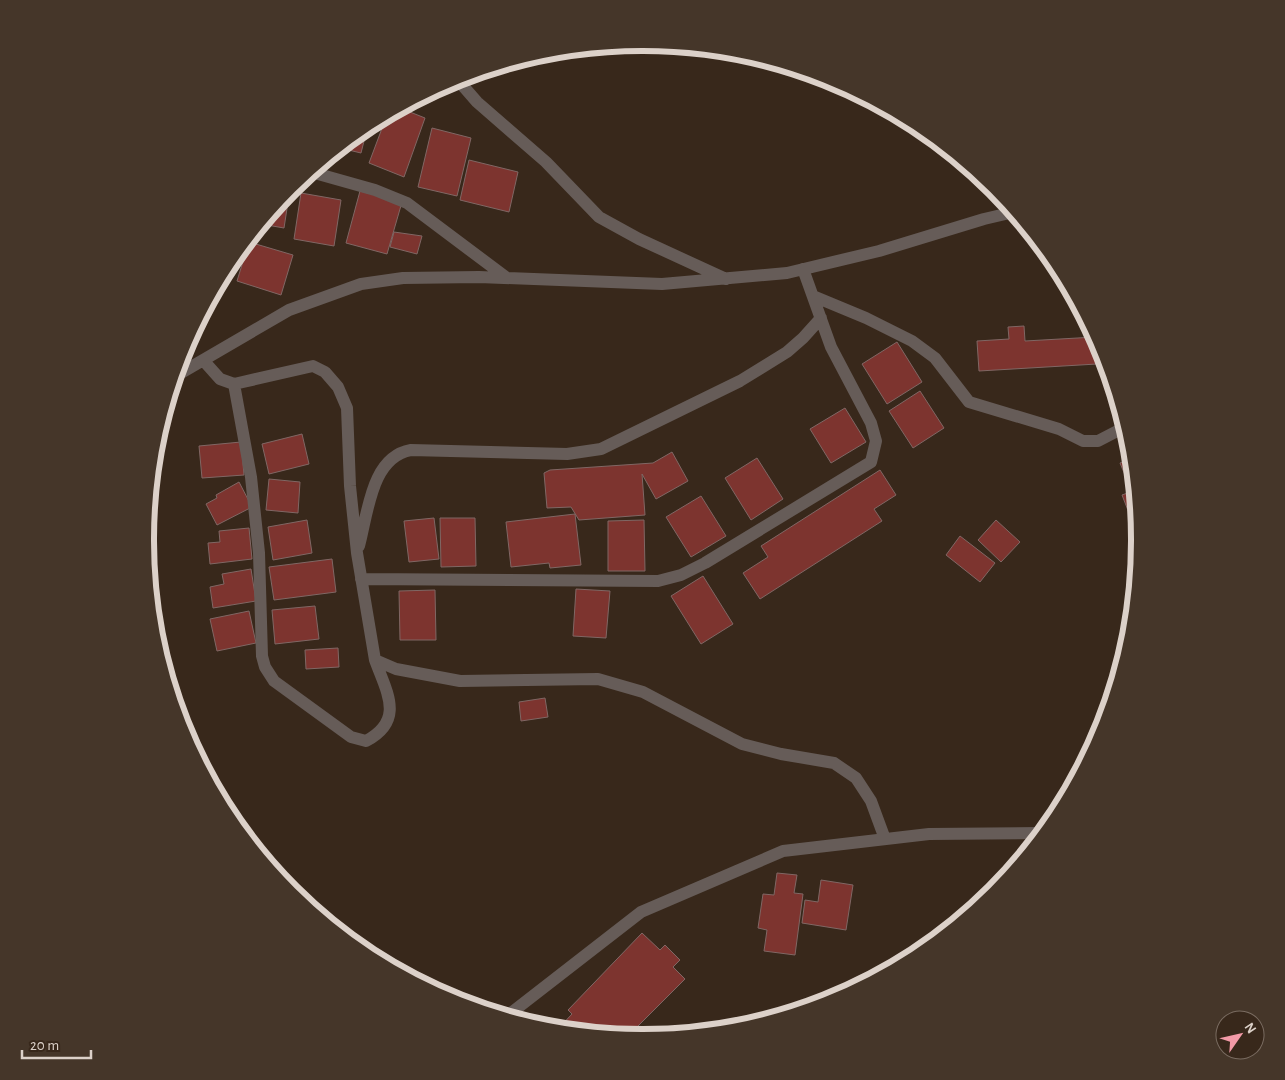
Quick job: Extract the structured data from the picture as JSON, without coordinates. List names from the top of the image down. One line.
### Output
{"scale_bar":"20 m","north":"top right"}
